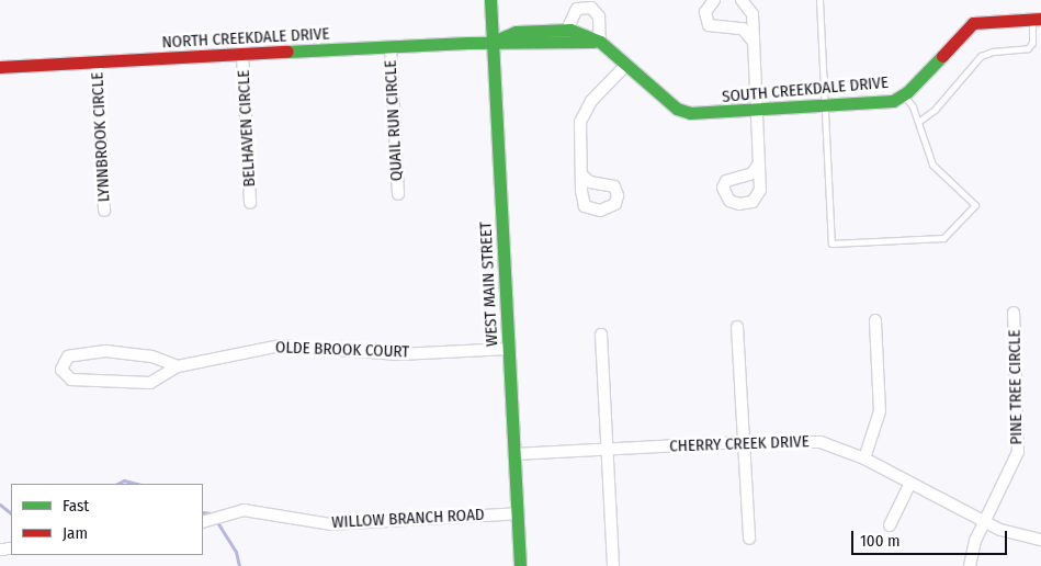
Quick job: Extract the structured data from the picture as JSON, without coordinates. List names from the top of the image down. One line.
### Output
{"streets":{"street":["NORTH CREEKDALE DRIVE","SOUTH CREEKDALE DRIVE","QUAIL RUN CIRCLE","BELHAVEN CIRCLE","LYNNBROOK CIRCLE","WEST MAIN STREET","OLDE BROOK COURT","PINE TREE CIRCLE","CHERRY CREEK DRIVE","WILLOW BRANCH ROAD"]},"crossings":[["NORTH CREEKDALE DRIVE","SOUTH CREEKDALE DRIVE"],["NORTH CREEKDALE DRIVE","QUAIL RUN CIRCLE"],["NORTH CREEKDALE DRIVE","BELHAVEN CIRCLE"],["NORTH CREEKDALE DRIVE","LYNNBROOK CIRCLE"],["NORTH CREEKDALE DRIVE","WEST MAIN STREET"],["SOUTH CREEKDALE DRIVE","WEST MAIN STREET"],["WEST MAIN STREET","OLDE BROOK COURT"],["WEST MAIN STREET","CHERRY CREEK DRIVE"],["WEST MAIN STREET","WILLOW BRANCH ROAD"],["PINE TREE CIRCLE","CHERRY CREEK DRIVE"]],"legend":["Fast","Jam"],"scale_bar":"100 m"}
